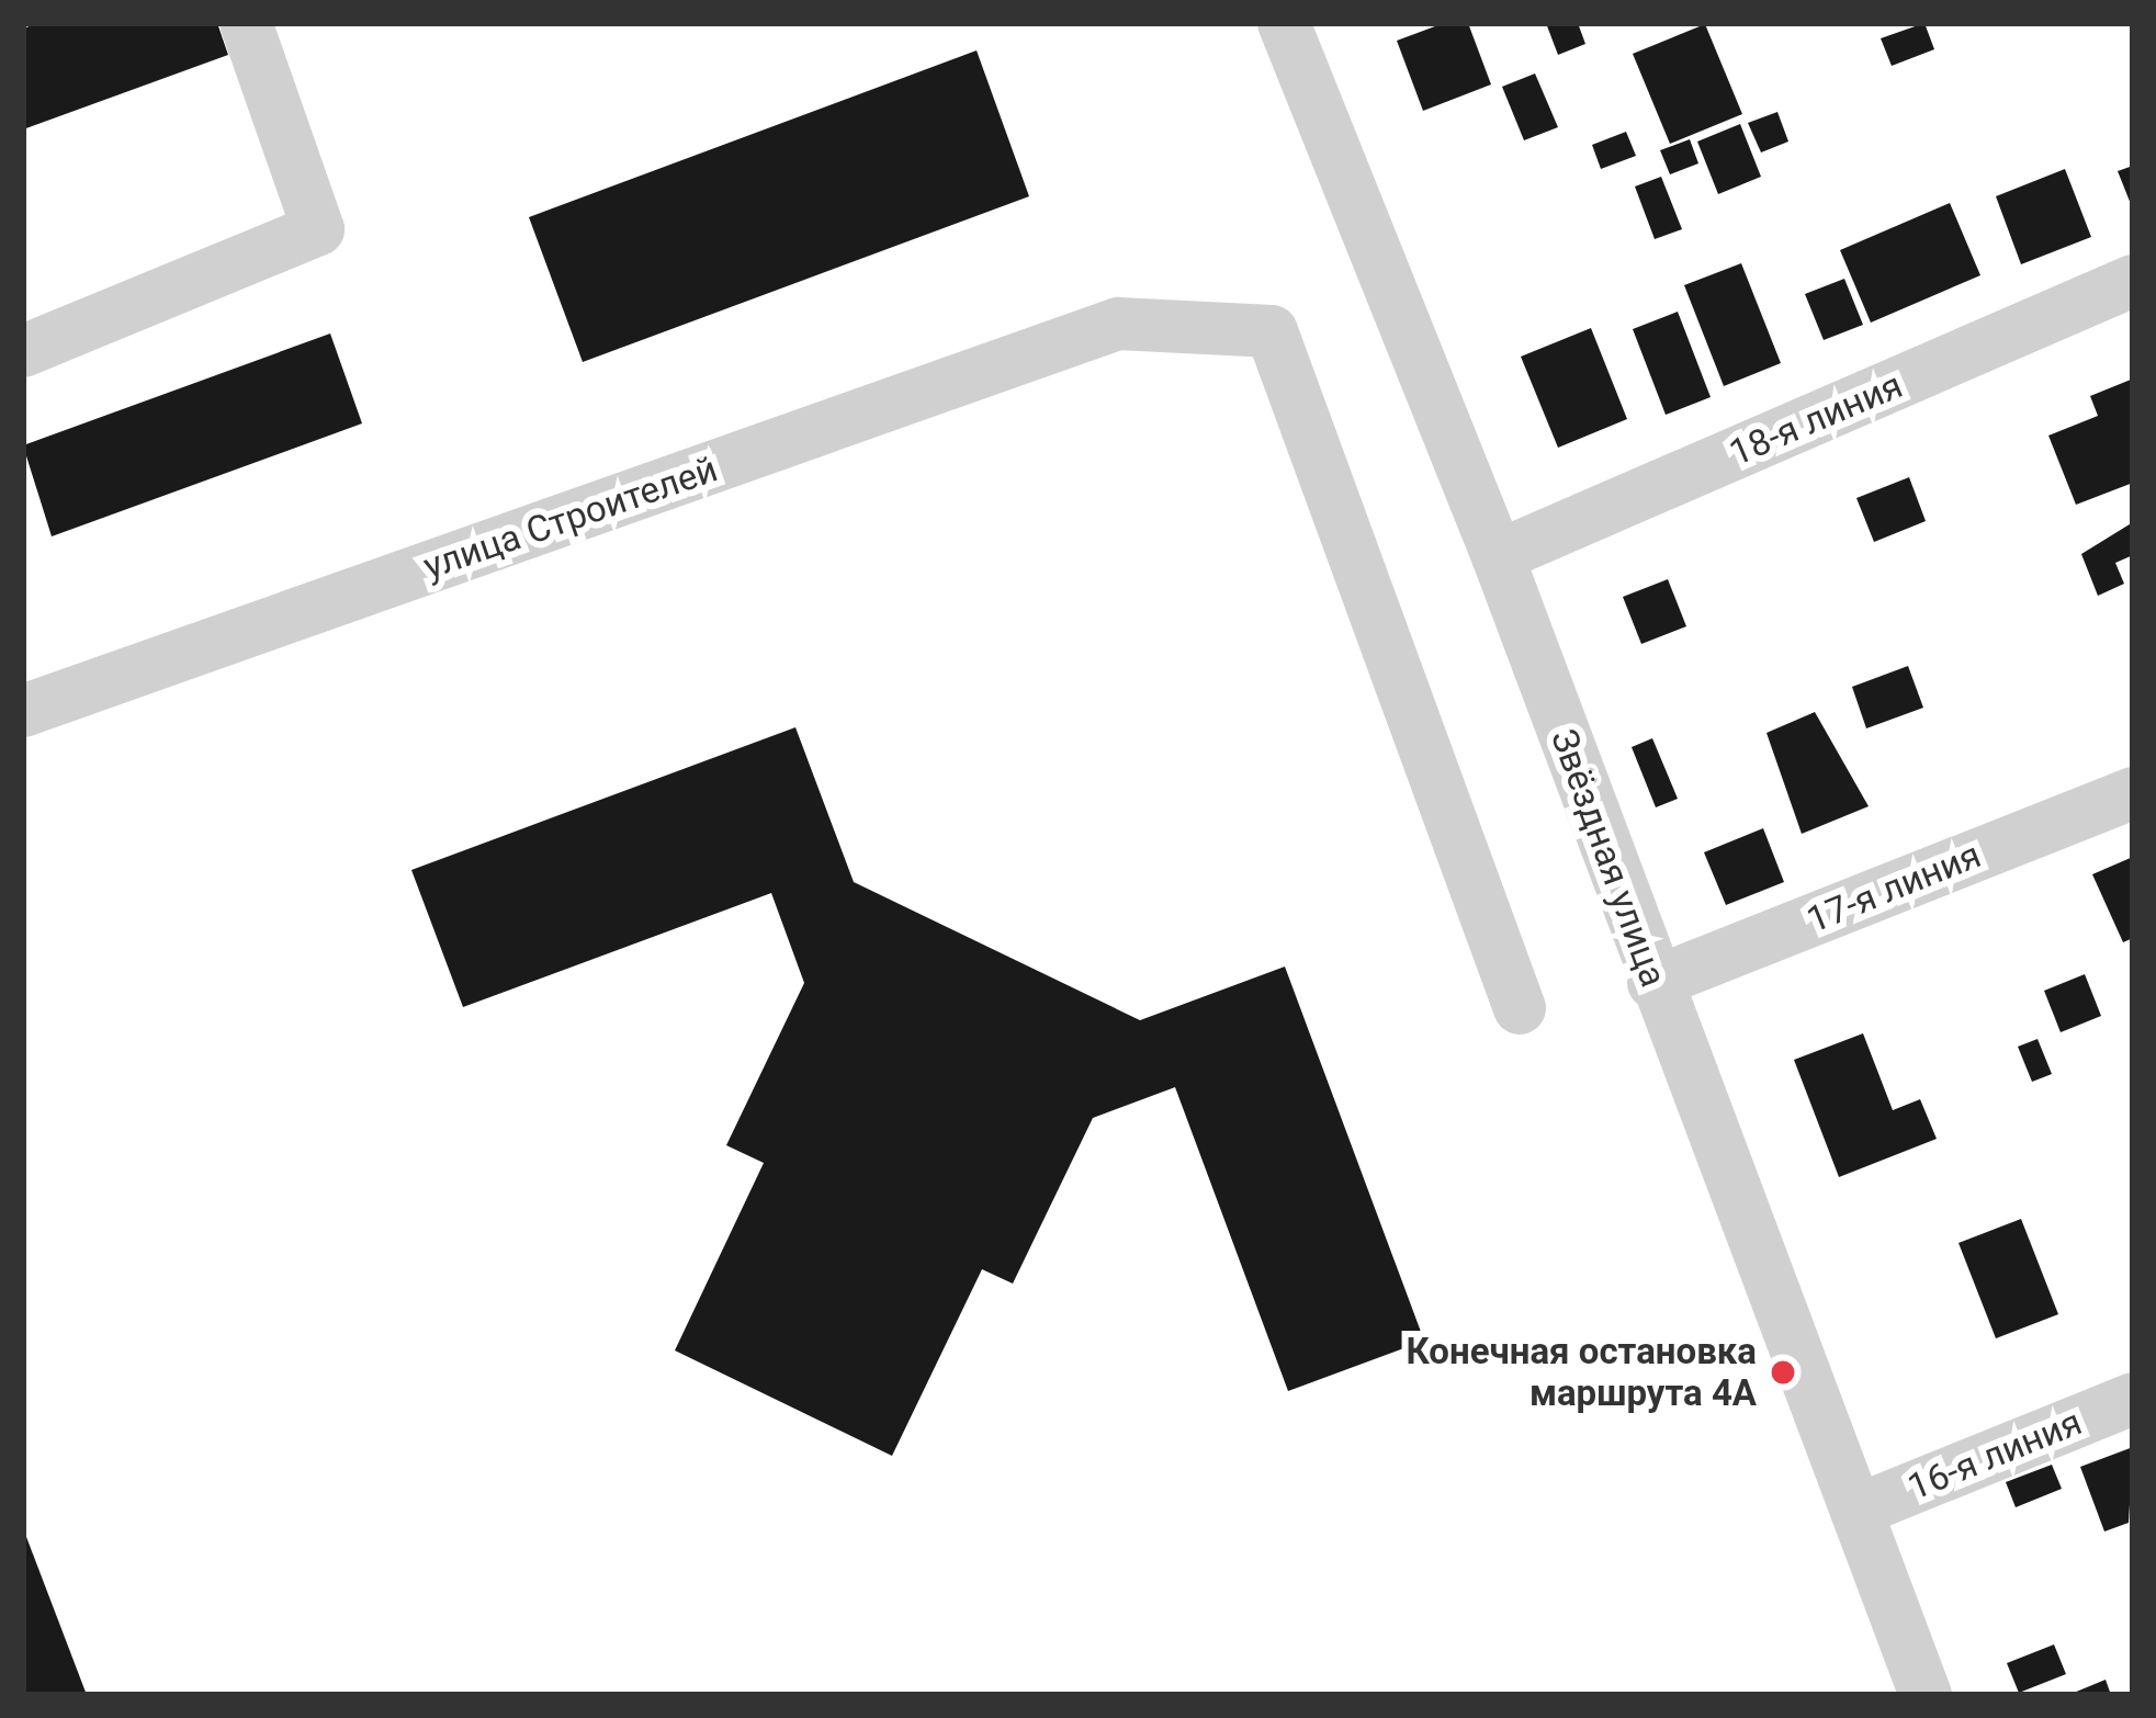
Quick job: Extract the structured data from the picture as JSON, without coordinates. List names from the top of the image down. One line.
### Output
{"streets":{"street":["18-я линия","улица Строителей","Звёздная улица","17-я линия","16-я линия"]},"crossings":[["18-я линия","Звёздная улица"],["Звёздная улица","17-я линия"],["Звёздная улица","16-я линия"]],"places":["Конечная остановка маршрута 4А"]}
